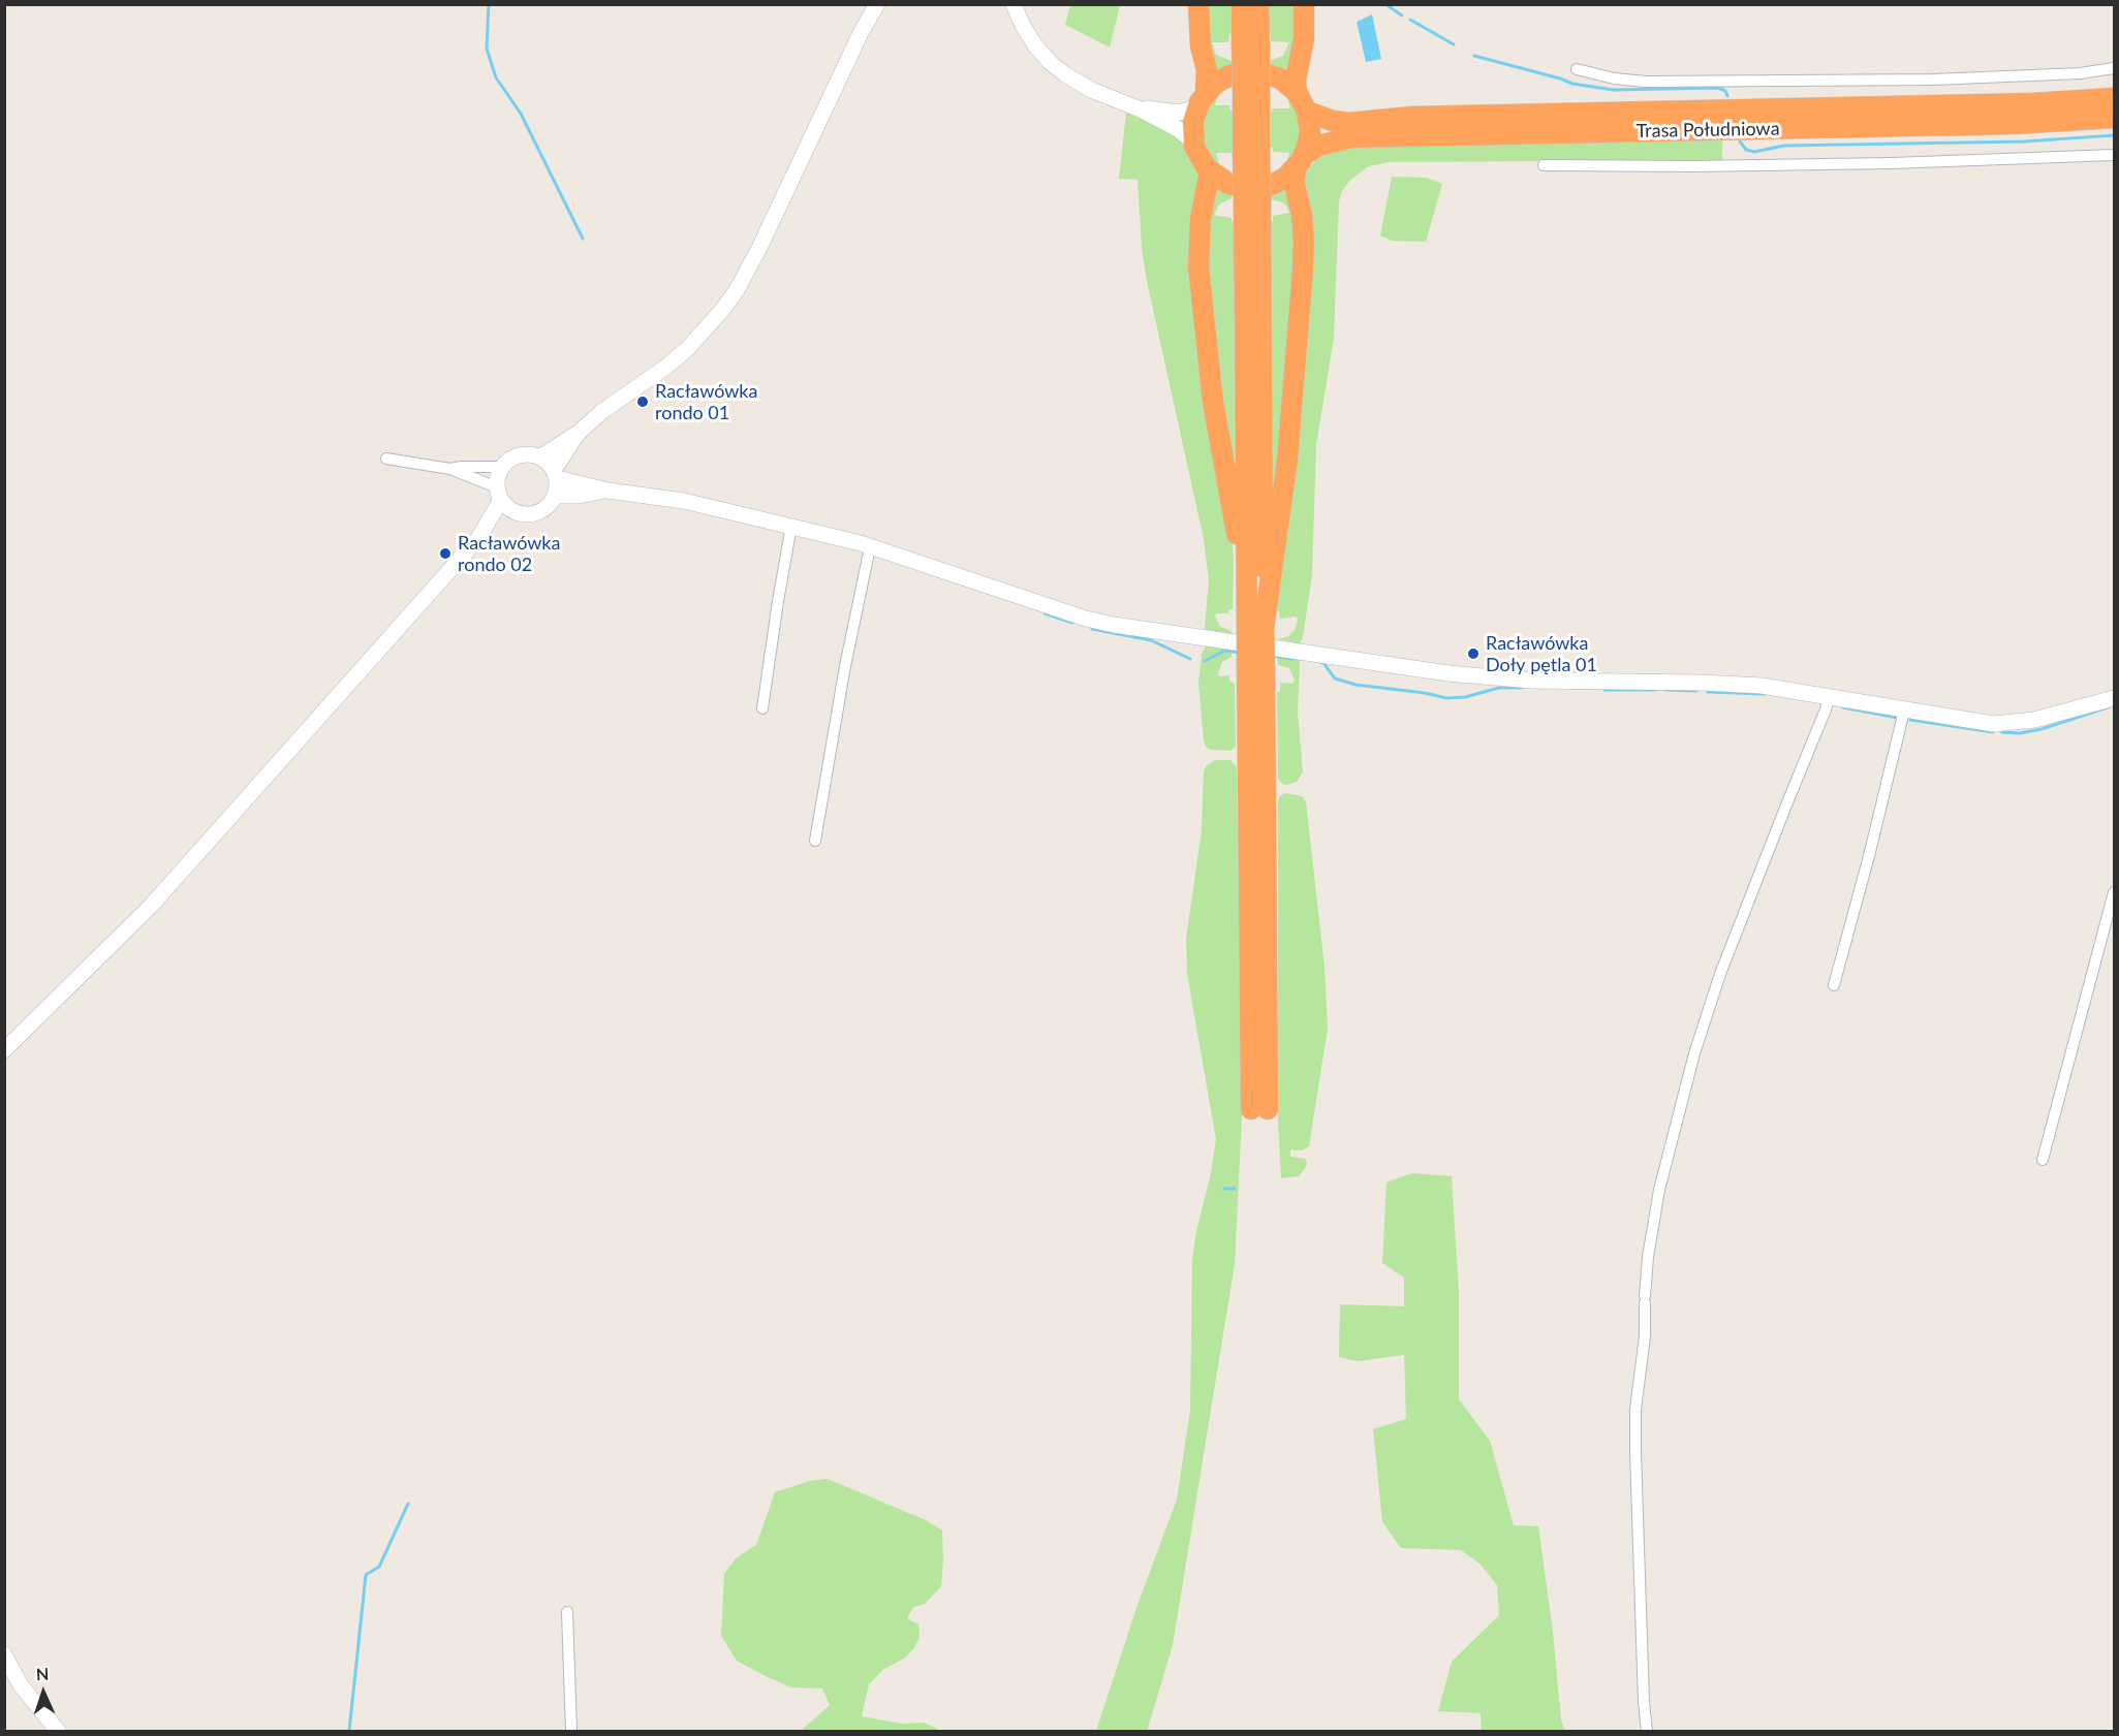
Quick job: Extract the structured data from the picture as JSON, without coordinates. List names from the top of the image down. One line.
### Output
{"streets":{"highway":["Trasa Południowa"]},"places":["Racławówka rondo 01","Racławówka rondo 02","Racławówka Doły pętla 01"],"north":"top"}
